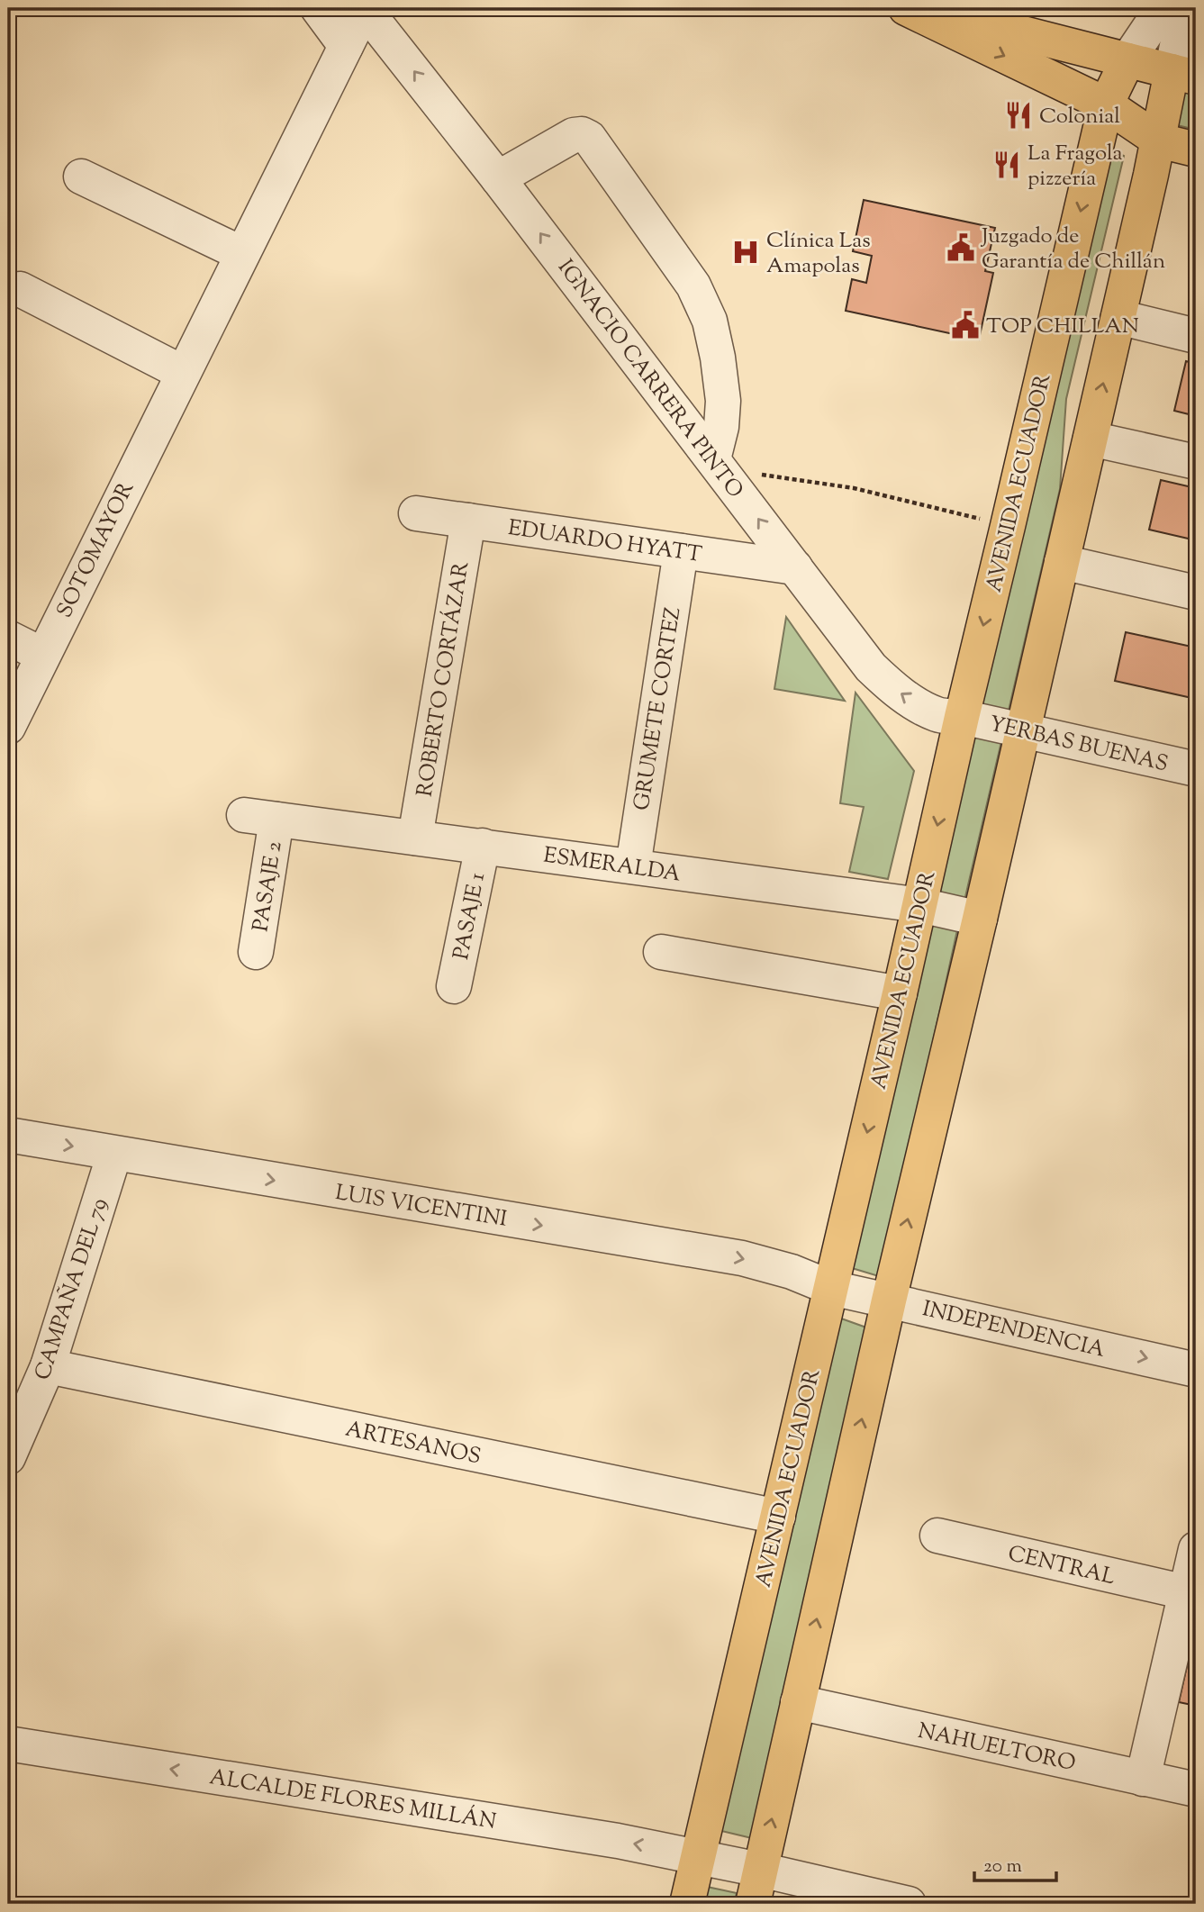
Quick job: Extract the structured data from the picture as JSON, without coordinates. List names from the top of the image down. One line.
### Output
{"streets":{"main road":["AVENIDA ECUADOR"],"street":["IGNACIO CARRERA PINTO","EDUARDO HYATT","SOTOMAYOR","ROBERTO CORTÁZAR","GRUMETE CORTEZ","YERBAS BUENAS","ESMERALDA","PASAJE 2","PASAJE 1","LUIS VICENTINI","CAMPAÑA DEL 79","INDEPENDENCIA","ARTESANOS","CENTRAL","NAHUELTORO","ALCALDE FLORES MILLÁN"]},"crossings":[["IGNACIO CARRERA PINTO","AVENIDA ECUADOR"],["IGNACIO CARRERA PINTO","EDUARDO HYATT"],["IGNACIO CARRERA PINTO","SOTOMAYOR"],["IGNACIO CARRERA PINTO","YERBAS BUENAS"],["AVENIDA ECUADOR","YERBAS BUENAS"],["AVENIDA ECUADOR","ESMERALDA"],["AVENIDA ECUADOR","LUIS VICENTINI"],["AVENIDA ECUADOR","INDEPENDENCIA"],["AVENIDA ECUADOR","ARTESANOS"],["AVENIDA ECUADOR","ALCALDE FLORES MILLÁN"],["EDUARDO HYATT","ROBERTO CORTÁZAR"],["EDUARDO HYATT","GRUMETE CORTEZ"],["ROBERTO CORTÁZAR","ESMERALDA"],["GRUMETE CORTEZ","ESMERALDA"],["ESMERALDA","PASAJE 2"],["ESMERALDA","PASAJE 1"],["LUIS VICENTINI","CAMPAÑA DEL 79"],["LUIS VICENTINI","INDEPENDENCIA"],["CAMPAÑA DEL 79","ARTESANOS"]],"one_way":["IGNACIO CARRERA PINTO","LUIS VICENTINI","INDEPENDENCIA","ALCALDE FLORES MILLÁN"],"places":{"restaurant":["Colonial","La Fragola pizzería"],"public building":["Juzgado de Garantía de Chillán","TOP CHILLAN"],"hospital":["Clínica Las Amapolas"]},"scale_bar":"20 m"}
